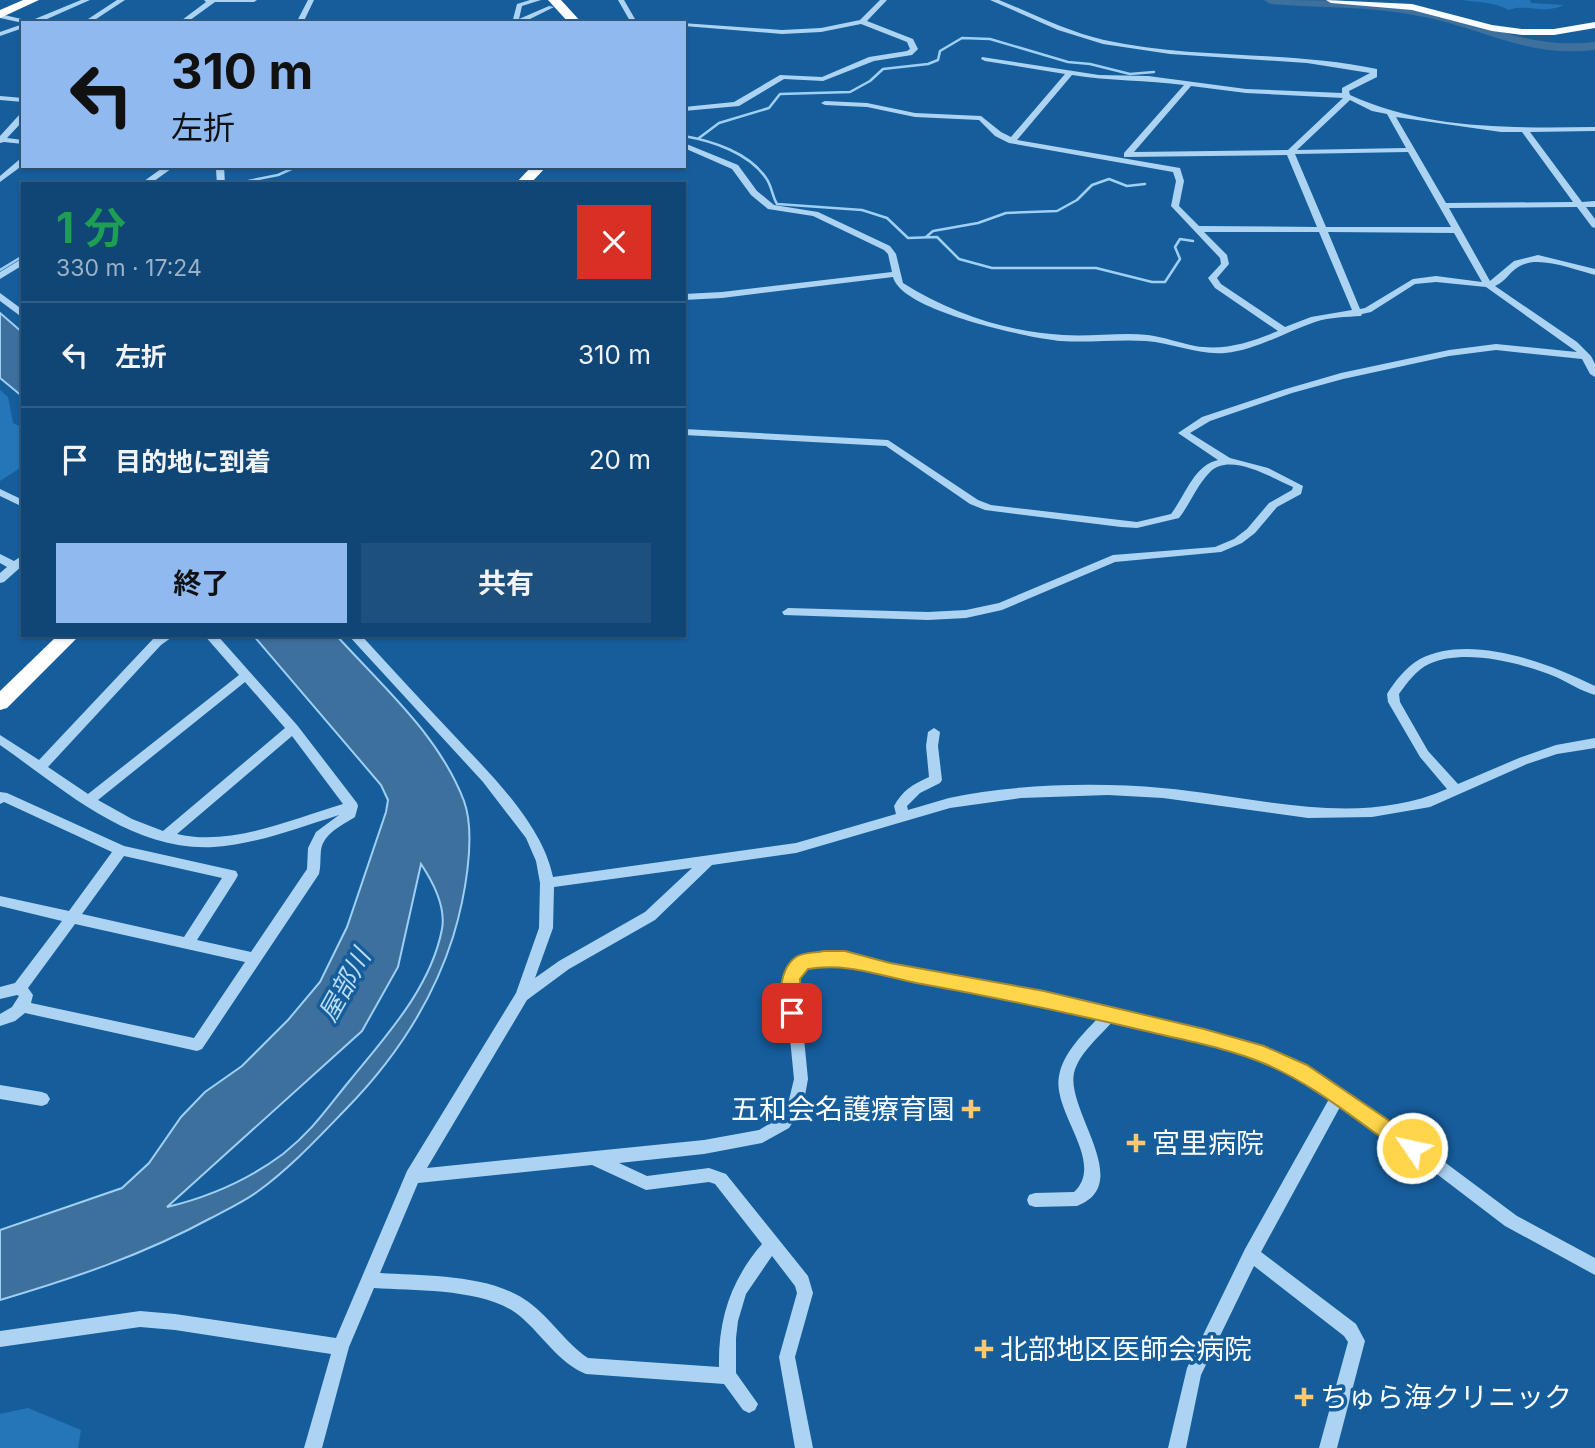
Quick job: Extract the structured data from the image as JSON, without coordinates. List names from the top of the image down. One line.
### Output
{"water":["屋部川"],"places":{"health":["五和会名護療育園","宮里病院","北部地区医師会病院","ちゅら海クリニック"]},"page":{"turn":["310 m","左折"],"heading":["1 分","330 m · 17:24"],"list":[{"name":"左折","value":"310 m"},{"name":"目的地に到着","value":"20 m"}],"buttons":["終了","共有"]}}
